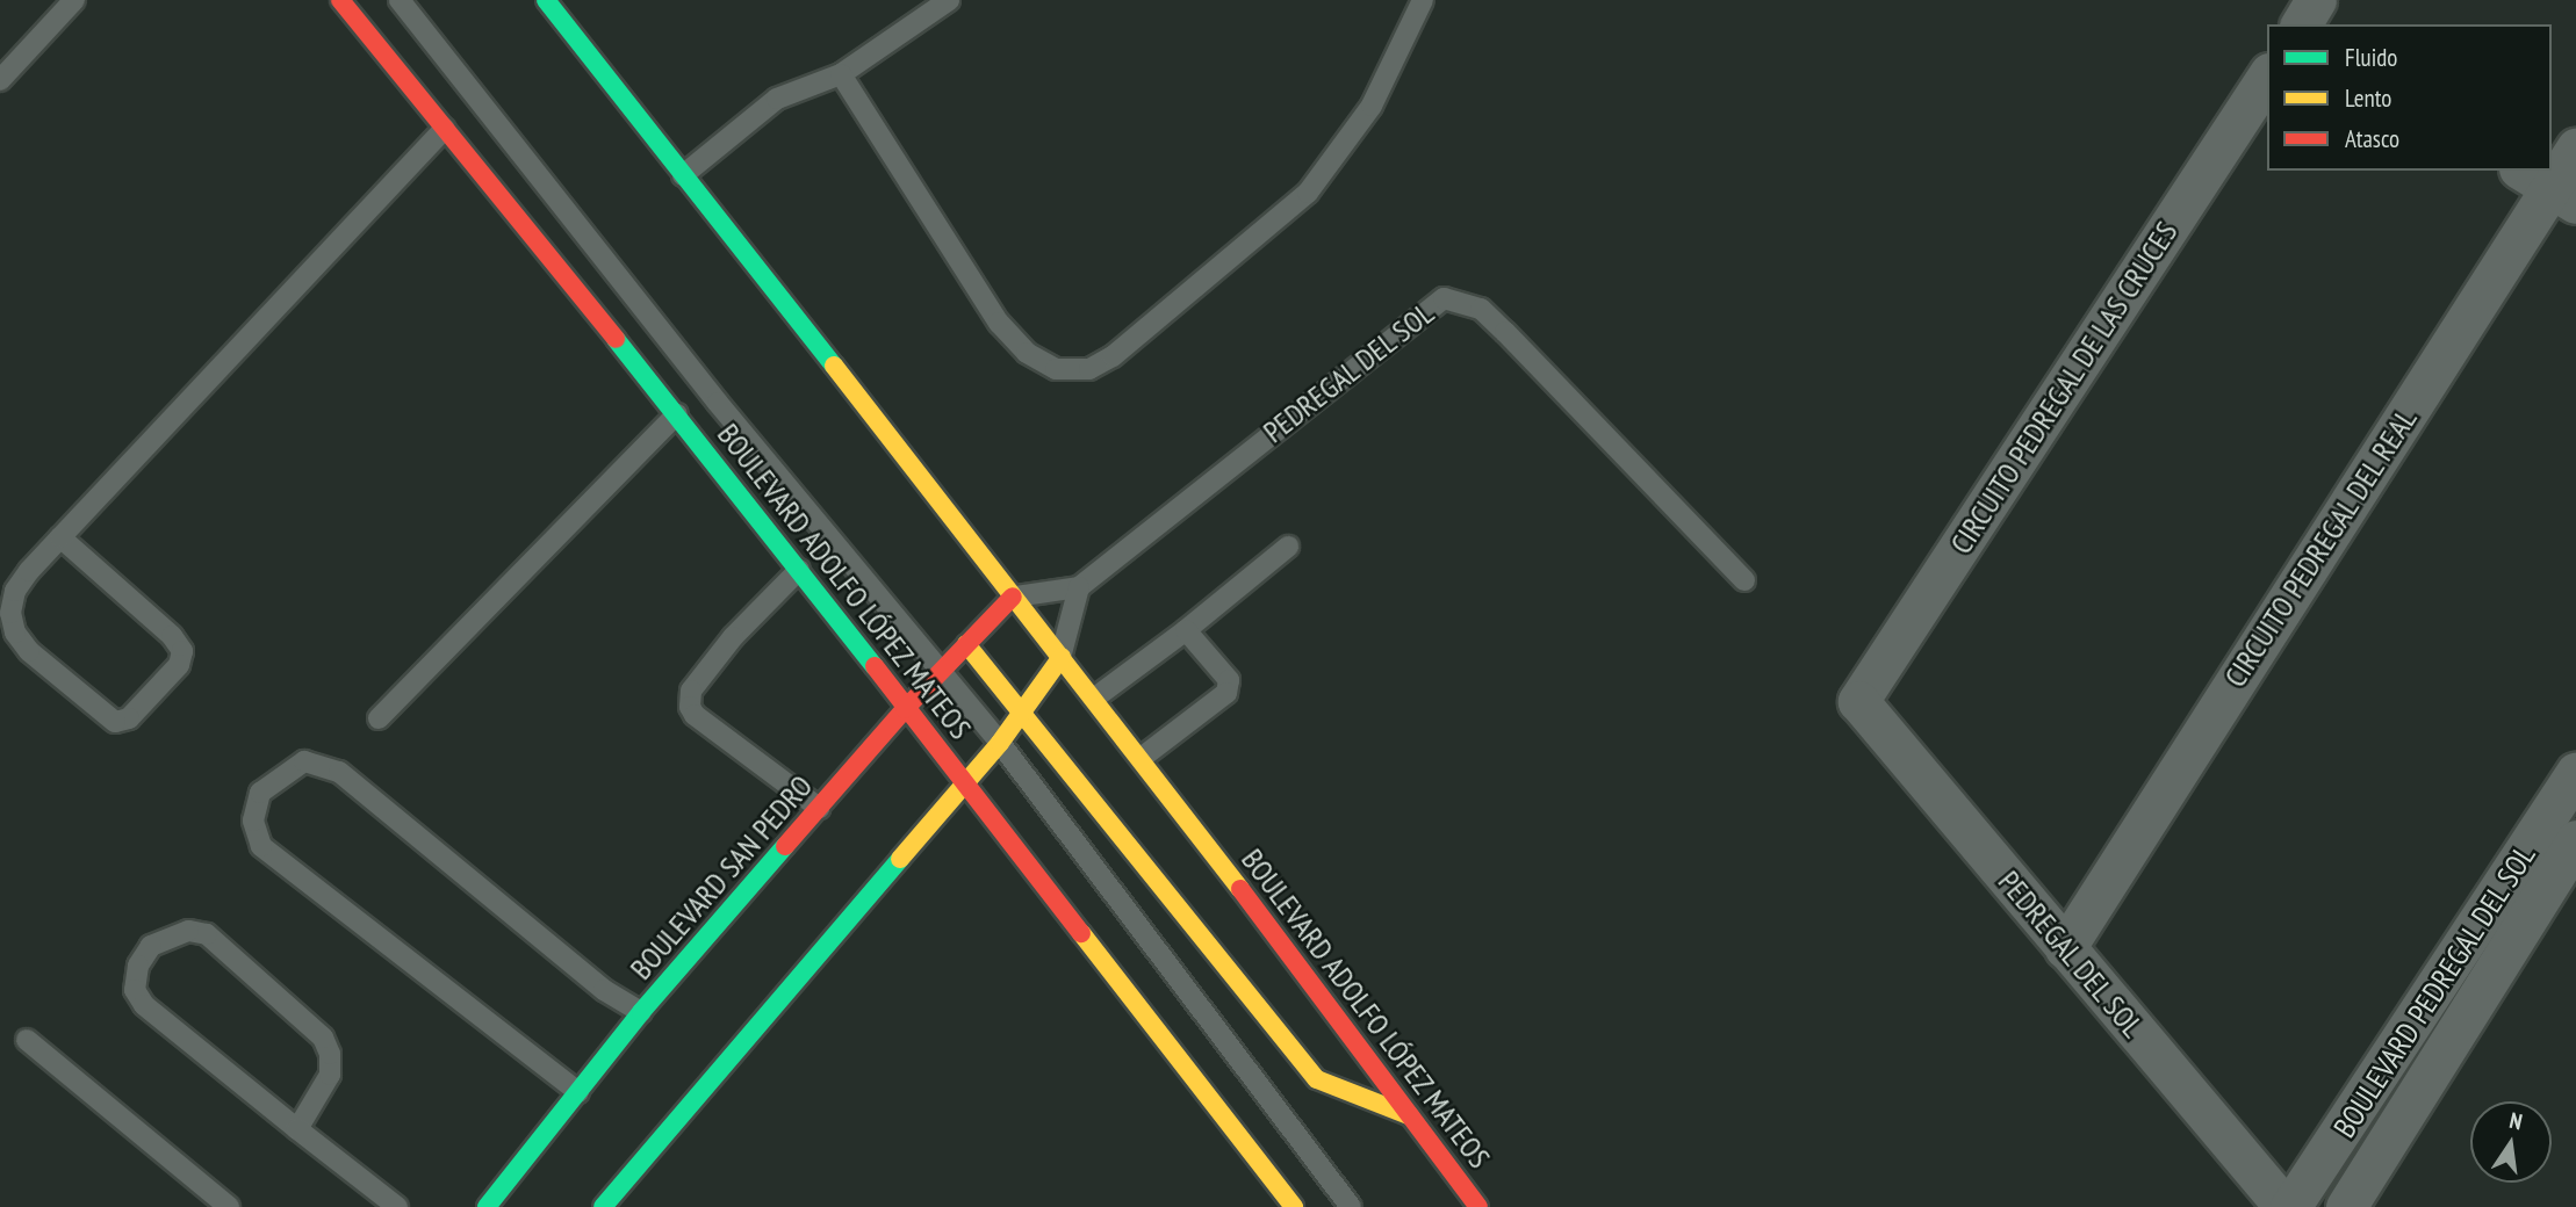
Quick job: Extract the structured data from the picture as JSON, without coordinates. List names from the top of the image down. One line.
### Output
{"streets":{"main road":["BOULEVARD ADOLFO LÓPEZ MATEOS","BOULEVARD SAN PEDRO"],"street":["PEDREGAL DEL SOL","CIRCUITO PEDREGAL DE LAS CRUCES","CIRCUITO PEDREGAL DEL REAL","BOULEVARD PEDREGAL DEL SOL"]},"crossings":[["PEDREGAL DEL SOL","CIRCUITO PEDREGAL DE LAS CRUCES"],["PEDREGAL DEL SOL","CIRCUITO PEDREGAL DEL REAL"],["PEDREGAL DEL SOL","BOULEVARD PEDREGAL DEL SOL"],["BOULEVARD ADOLFO LÓPEZ MATEOS","BOULEVARD SAN PEDRO"]],"legend":["Fluido","Lento","Atasco"],"north":"top"}
